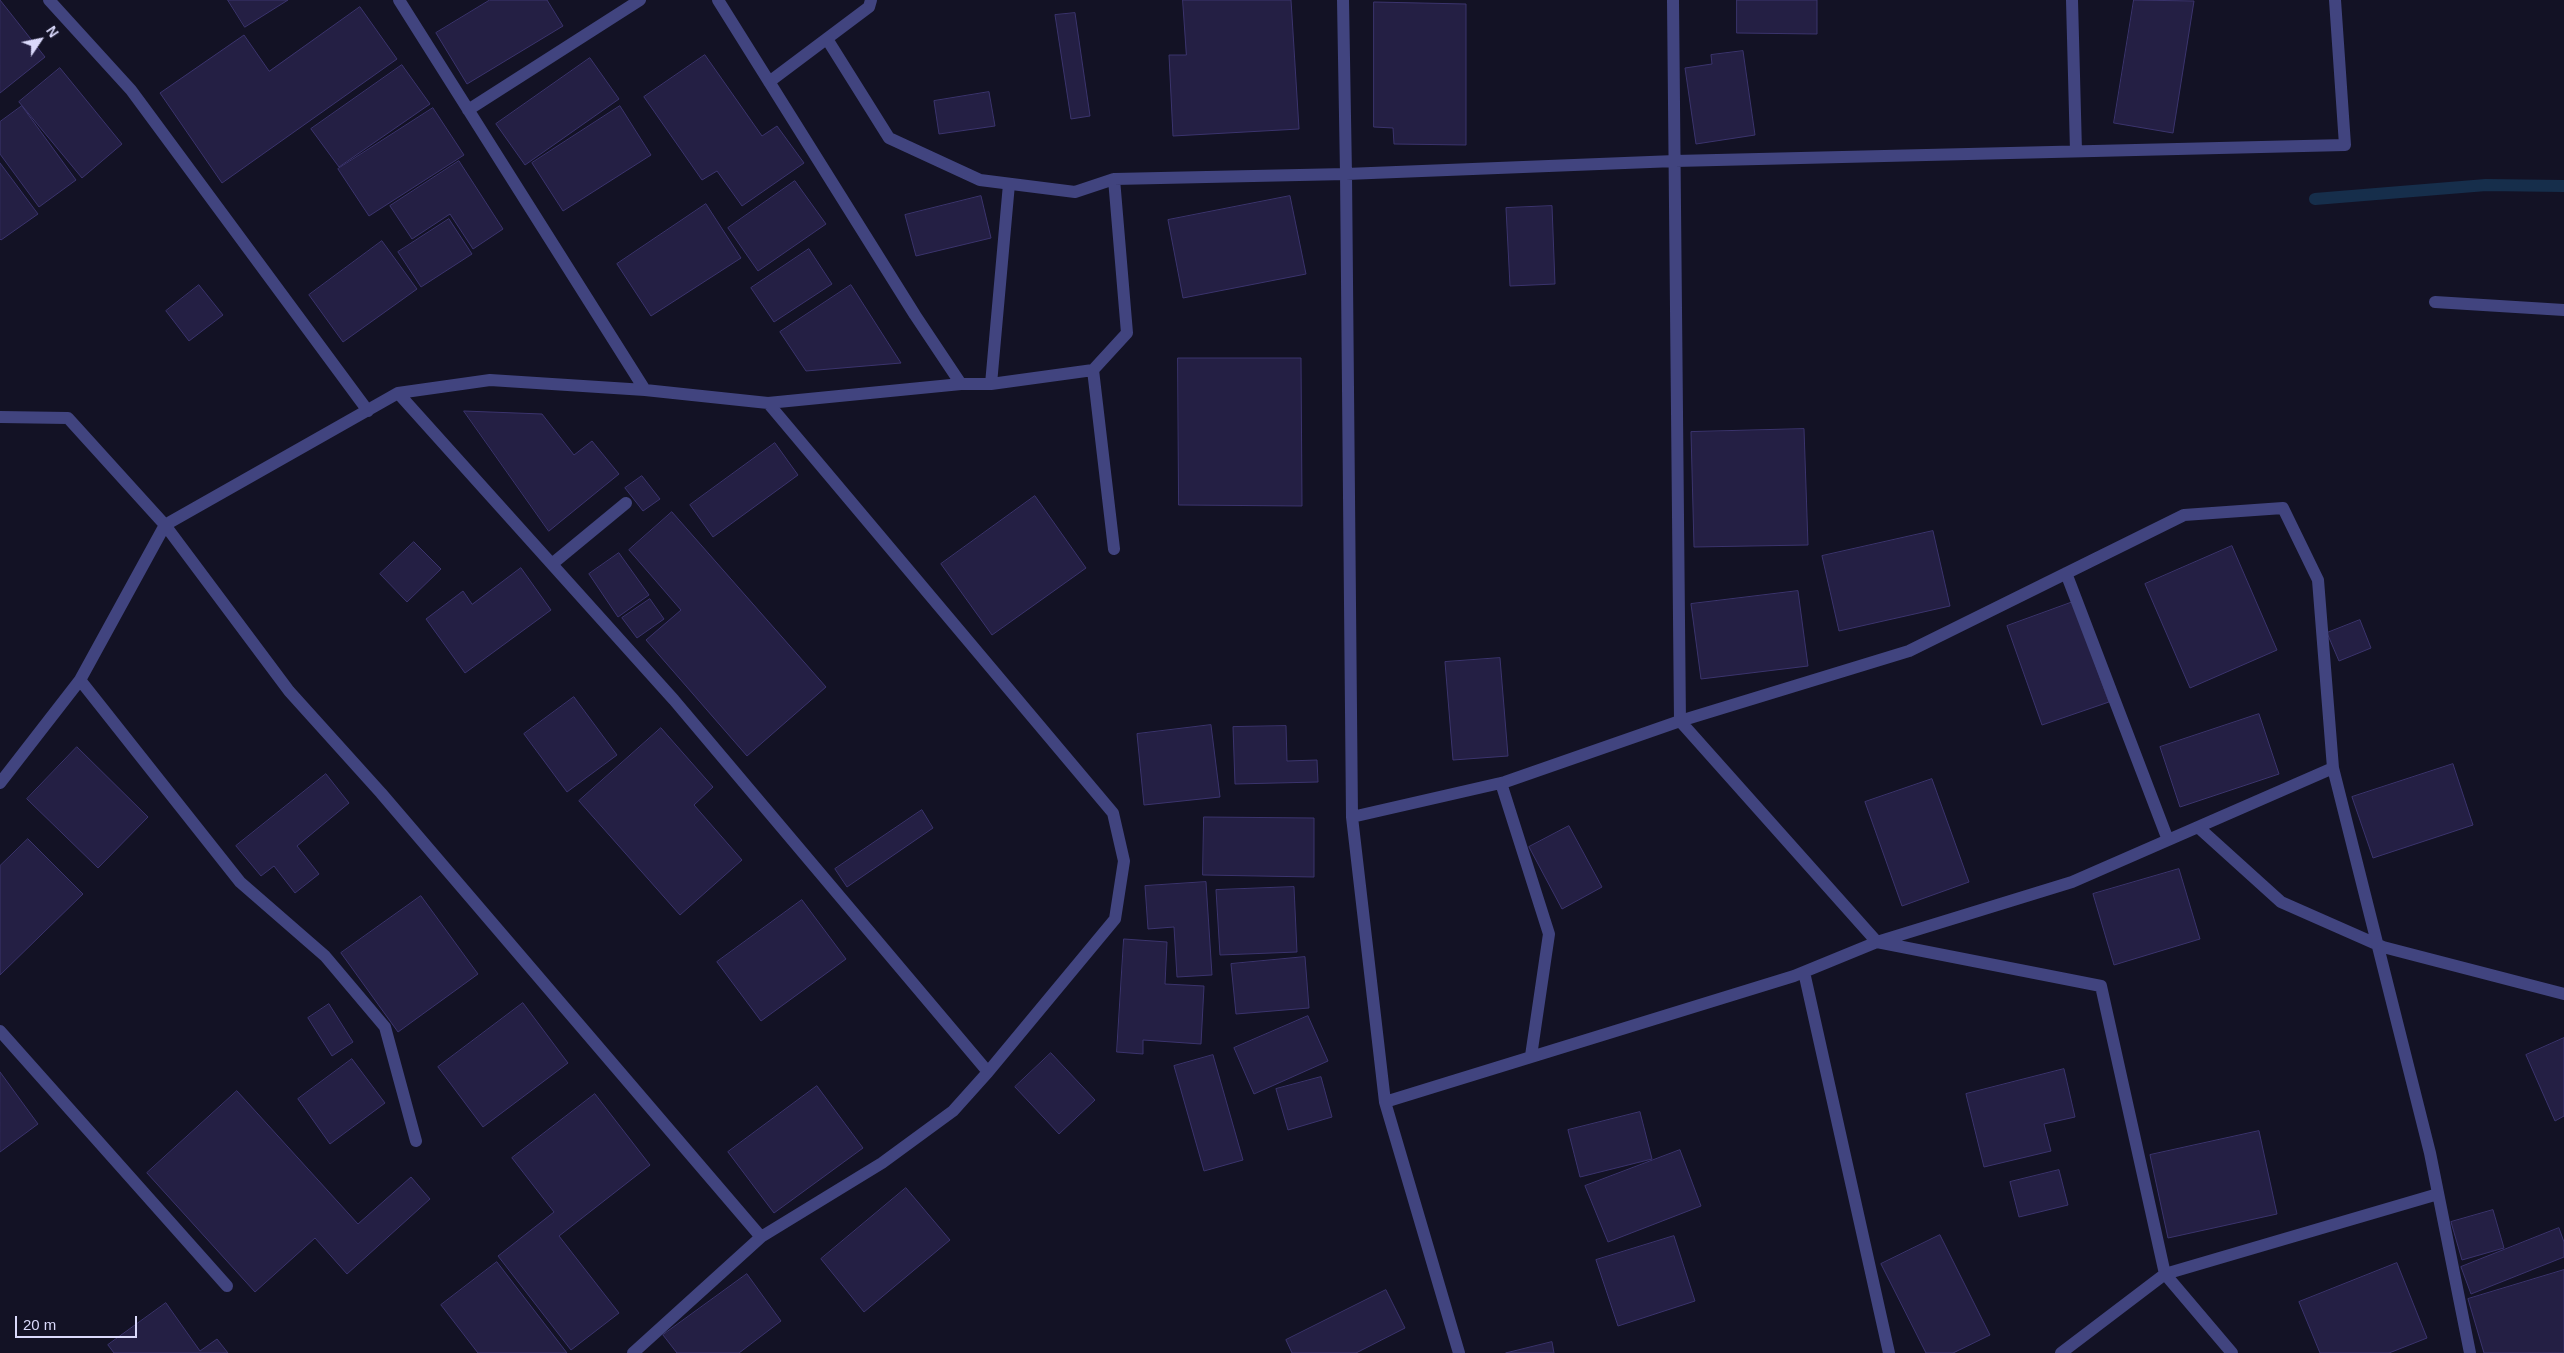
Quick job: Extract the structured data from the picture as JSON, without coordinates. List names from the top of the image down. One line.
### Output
{"scale_bar":"20 m","north":"top right"}
